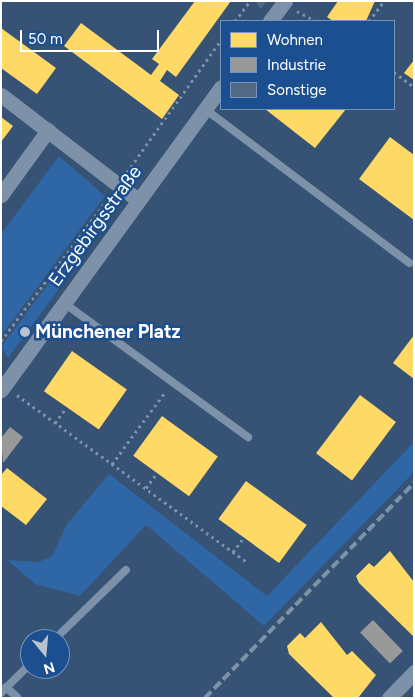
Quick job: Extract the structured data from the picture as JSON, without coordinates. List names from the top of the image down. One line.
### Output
{"streets":{"street":["Erzgebirgsstraße"]},"places":["Münchener Platz"],"legend":["Wohnen","Industrie","Sonstige"],"scale_bar":"50 m","north":"bottom"}
